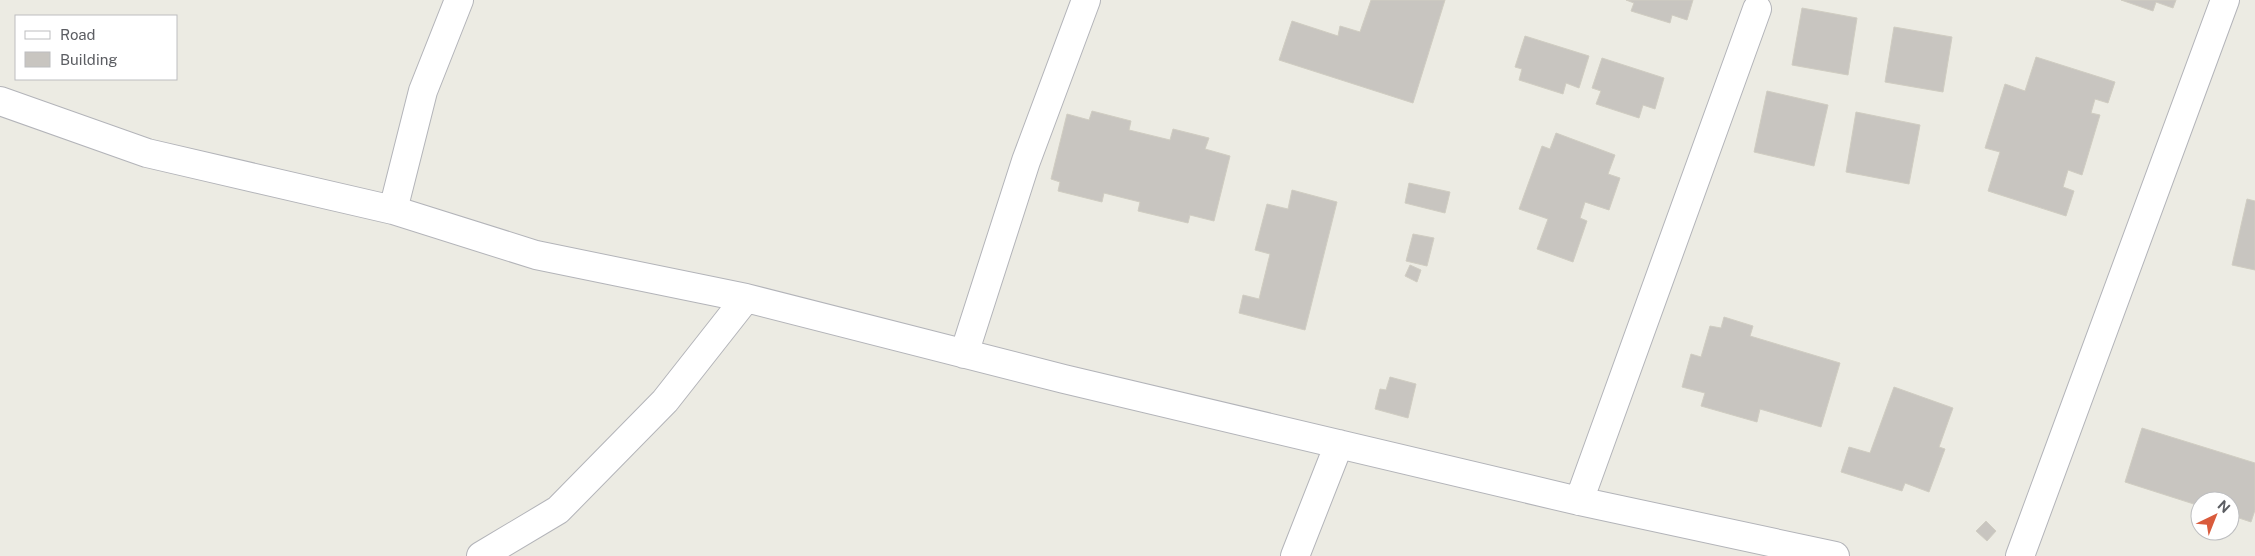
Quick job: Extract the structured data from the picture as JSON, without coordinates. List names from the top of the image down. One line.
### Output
{"legend":["Road","Building"],"north":"top right"}
